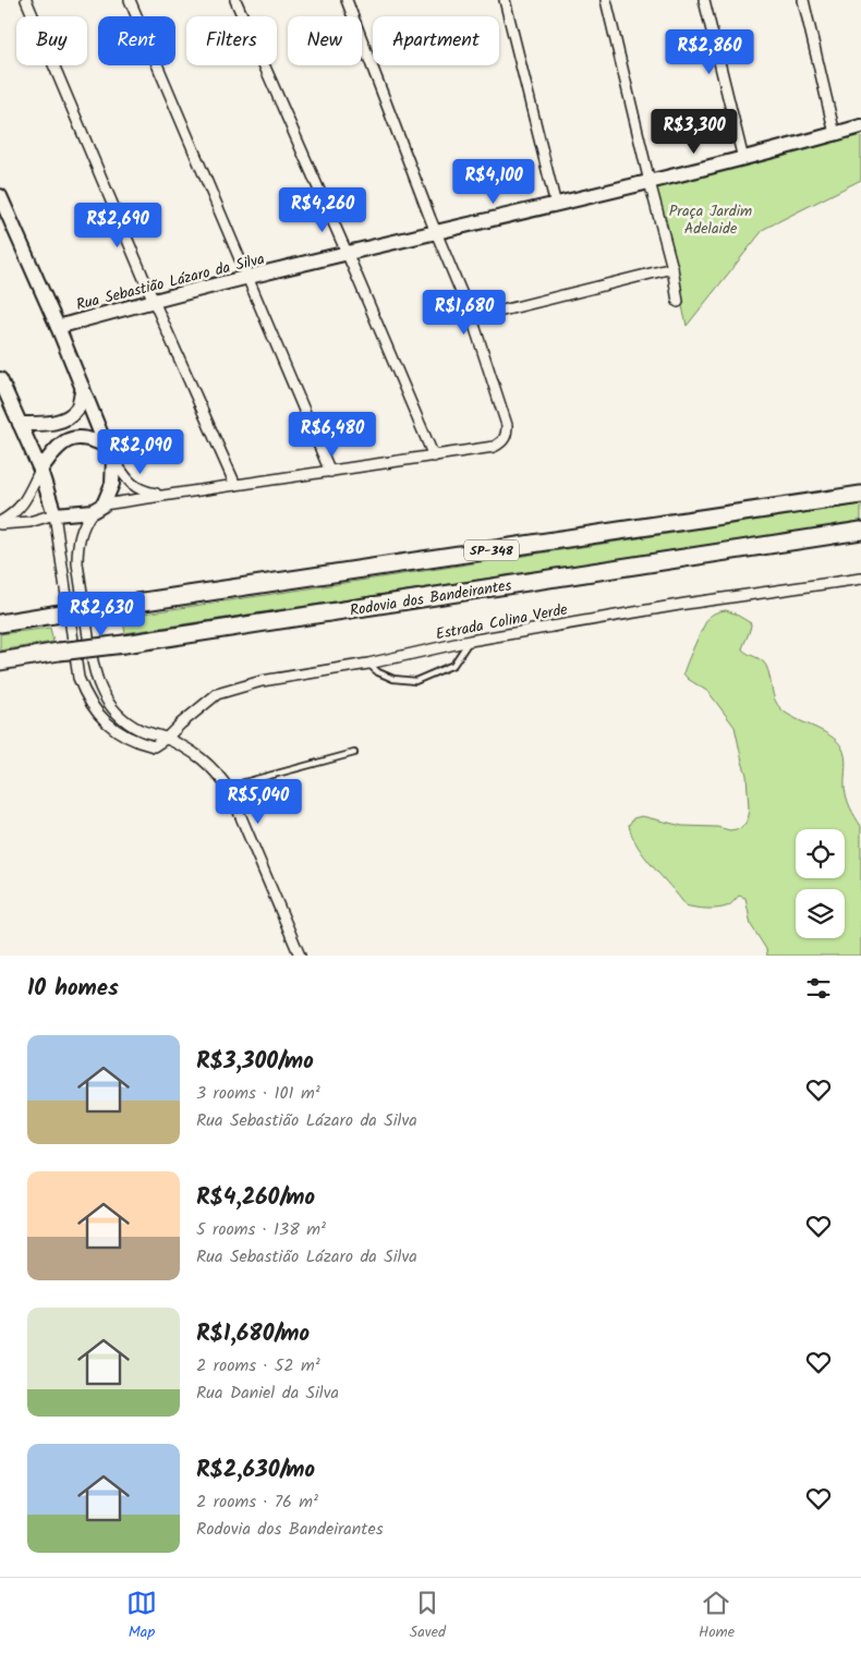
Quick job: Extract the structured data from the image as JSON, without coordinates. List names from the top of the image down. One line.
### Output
{"streets":{"highway":["SP-348","Rodovia dos Bandeirantes"],"street":["Rua Sebastião Lázaro da Silva","Estrada Colina Verde"]},"parks":["Praça Jardim Adelaide"],"page":{"chip":["Buy","Rent","Filters","New","Apartment"],"price":["R$2,860","R$3,300","R$4,100","R$4,260","R$2,690","R$1,680","R$6,480","R$2,090","R$2,630","R$5,040"],"heading":"10 homes","list":[{"name":"R$3,300/mo","note":"3 rooms · 101 m² · Rua Sebastião Lázaro da Silva"},{"name":"R$4,260/mo","note":"5 rooms · 138 m² · Rua Sebastião Lázaro da Silva"},{"name":"R$1,680/mo","note":"2 rooms · 52 m² · Rua Daniel da Silva"},{"name":"R$2,630/mo","note":"2 rooms · 76 m² · Rodovia dos Bandeirantes"}],"tabs":["Map","Saved","Home"]}}
